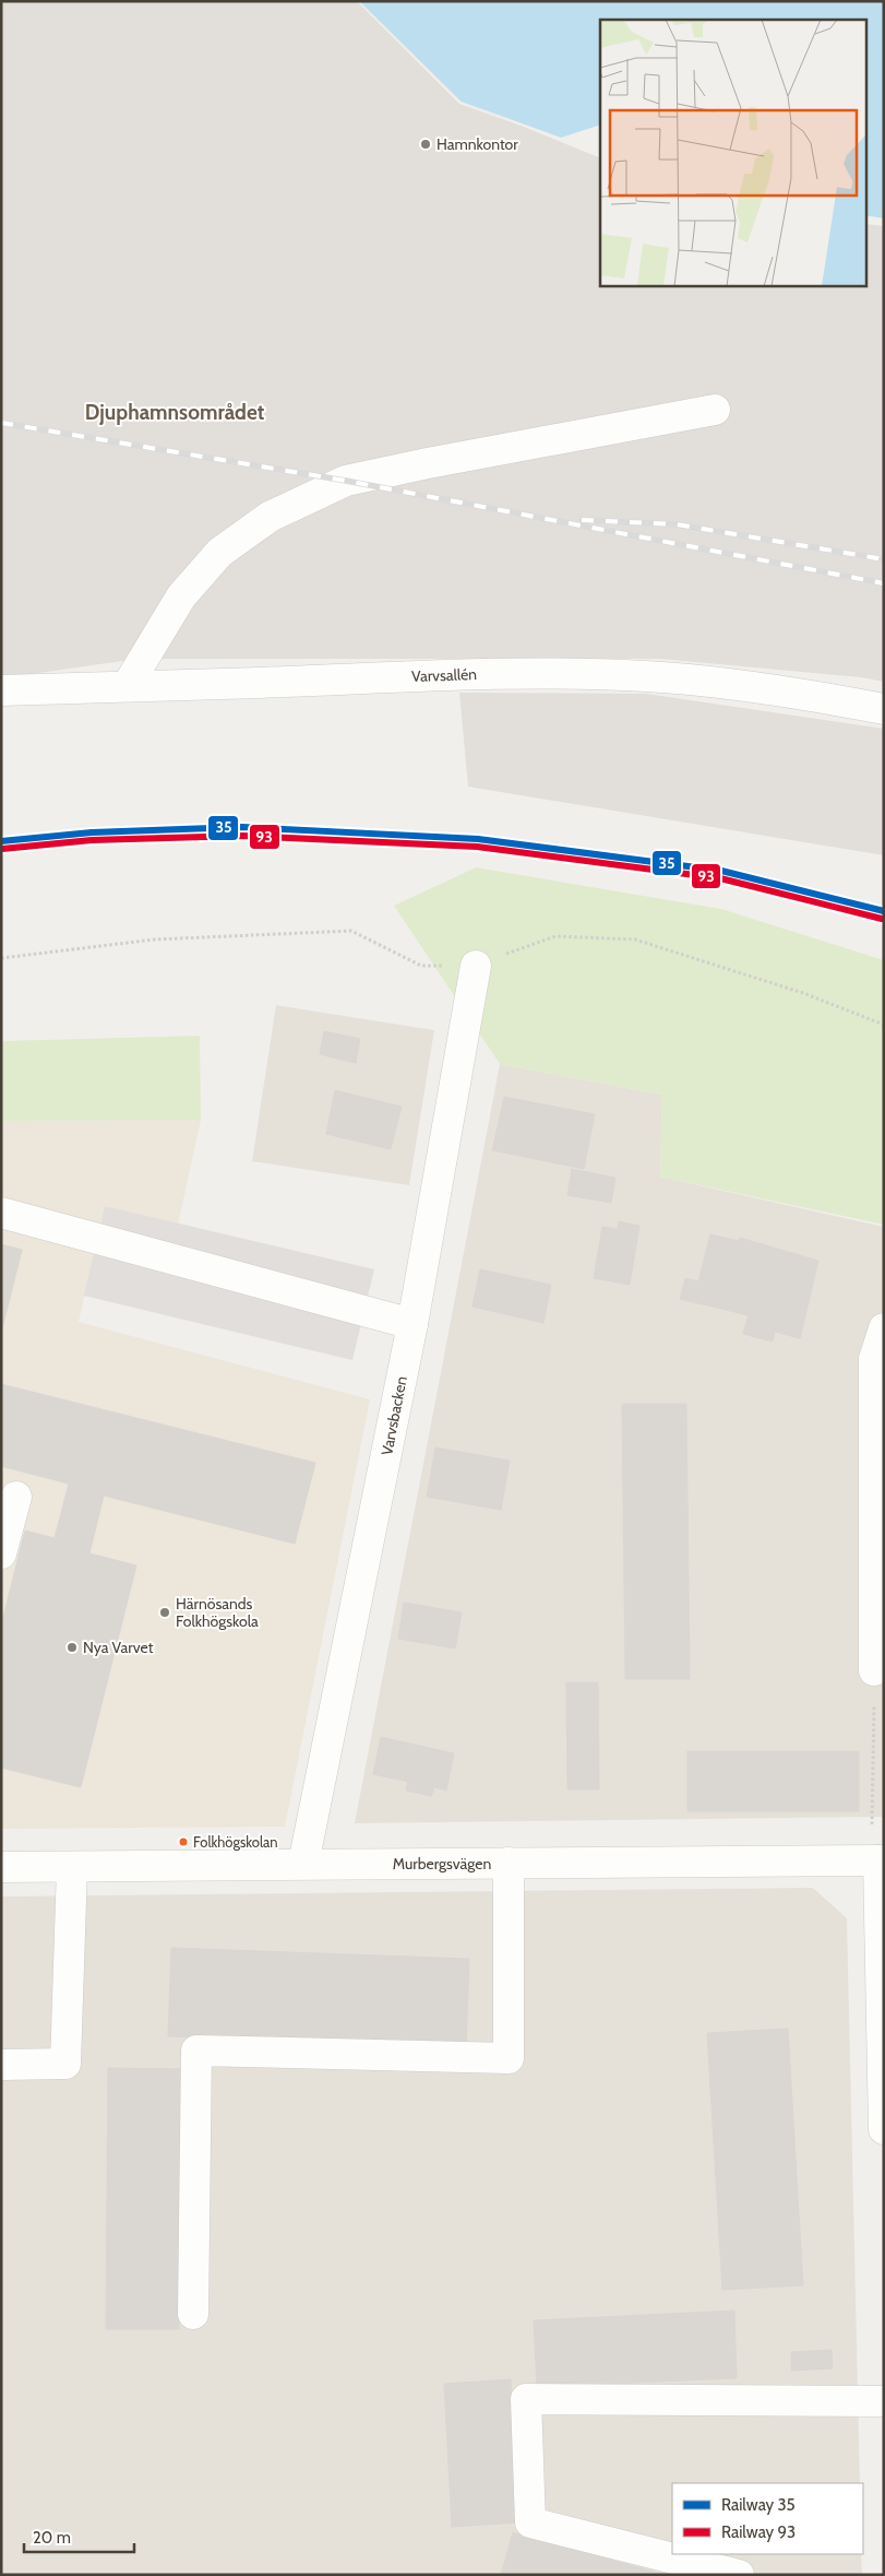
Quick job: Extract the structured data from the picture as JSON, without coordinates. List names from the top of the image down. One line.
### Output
{"streets":{"street":["Varvsallén","Varvsbacken","Murbergsvägen"]},"crossings":[["Varvsbacken","Murbergsvägen"]],"districts":["Djuphamnsområdet"],"places":["Hamnkontor","Härnösands Folkhögskola","Nya Varvet","Folkhögskolan"],"lines":["rail line 35","rail line 93"],"legend":["Railway 35","Railway 93"],"scale_bar":"20 m"}
